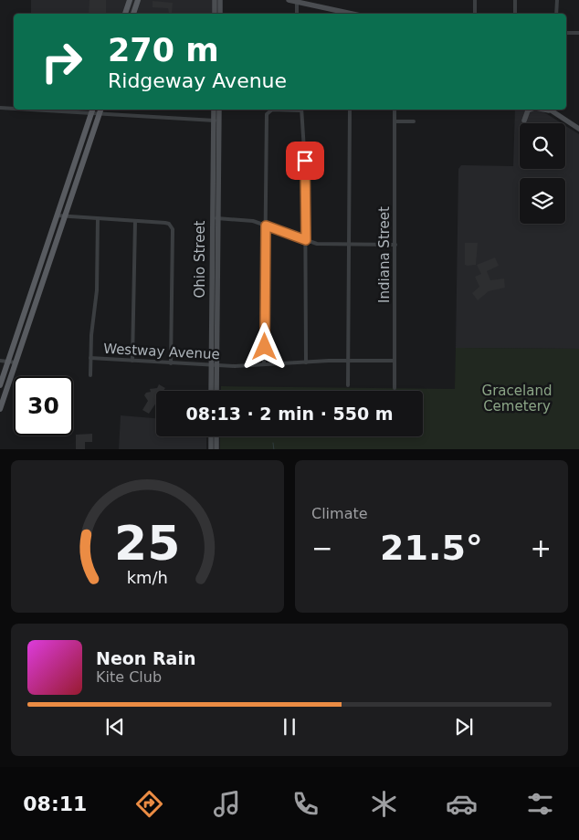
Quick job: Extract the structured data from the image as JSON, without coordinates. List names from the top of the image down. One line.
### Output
{"streets":{"street":["Indiana Street","Ohio Street","Westway Avenue"]},"crossings":[["Indiana Street","Westway Avenue"],["Ohio Street","Westway Avenue"]],"parks":["Graceland Cemetery"],"page":{"turn":["270 m","Ridgeway Avenue"],"limit":"30","trip":"08:13 · 2 min · 550 m","tile":"Climate","heat":["−","21.5°","+"],"song":["Neon Rain","Kite Club"],"tabs":"08:11","gauge":["25","km/h"]}}
